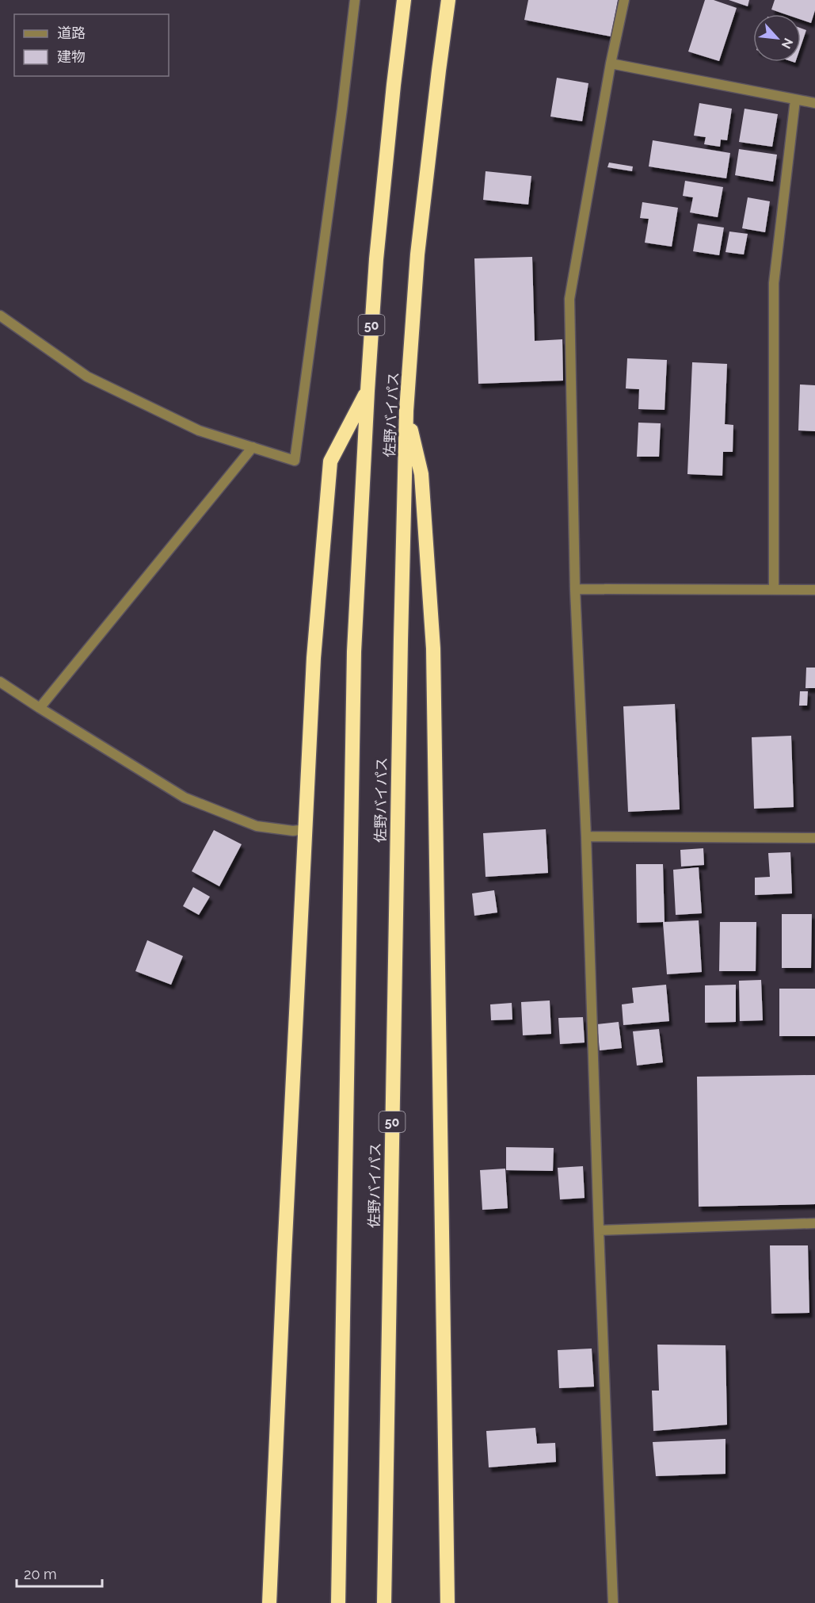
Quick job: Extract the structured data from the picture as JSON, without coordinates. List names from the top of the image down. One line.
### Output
{"streets":{"highway":["50","佐野バイパス"]},"legend":["道路","建物"],"scale_bar":"20 m","north":"bottom right"}
